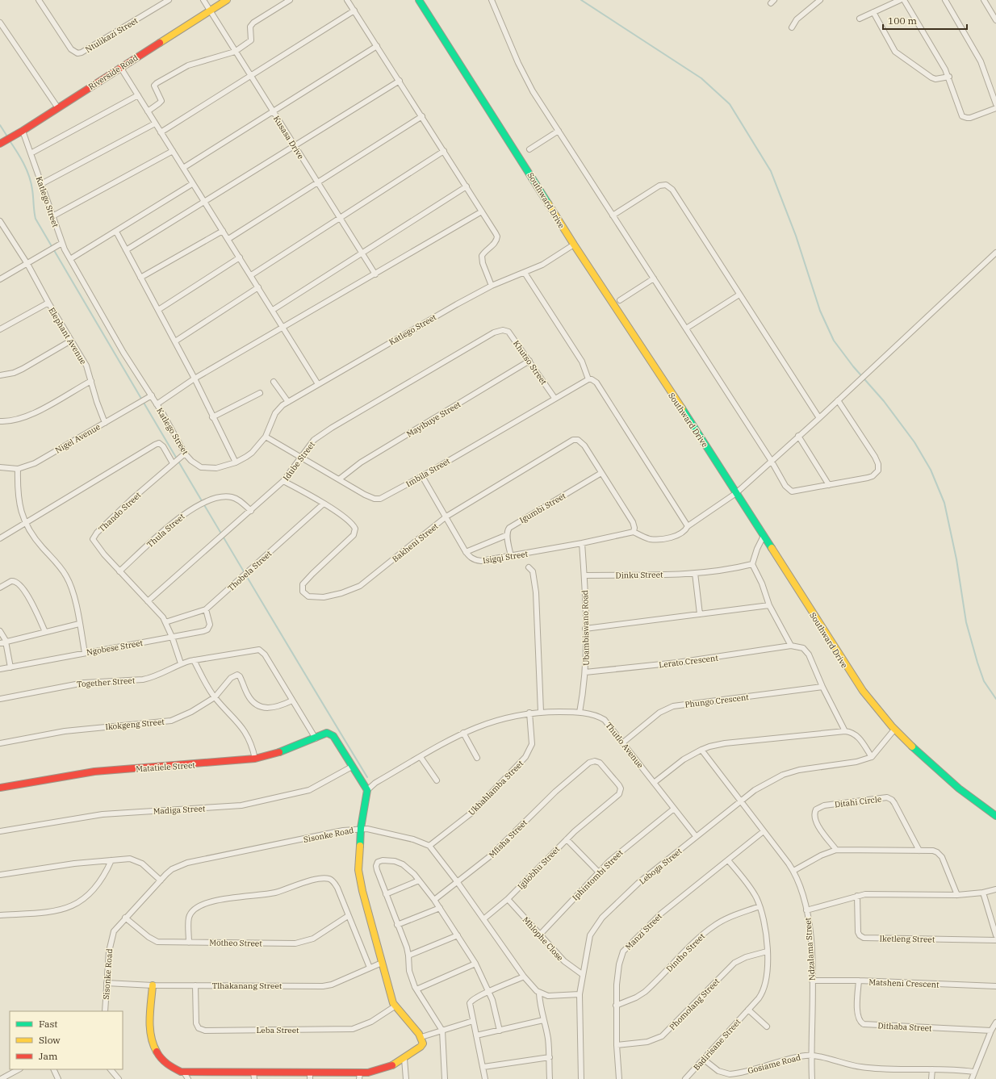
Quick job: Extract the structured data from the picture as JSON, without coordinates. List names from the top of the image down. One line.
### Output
{"streets":{"street":["Ntulikazi Street","Riverside Road","Kusasa Drive","Southward Drive","Katlego Street","Elephant Avenue","Khutso Street","Mayibuye Street","Nigel Avenue","Idube Street","Imbila Street","Igumbi Street","Thando Street","Thula Street","Bakheni Street","Isigqi Street","Thobela Street","Dinku Street","Ubambiswano Road","Ngobese Street","Lerato Crescent","Together Street","Phungo Crescent","Ikokgeng Street","Thutlo Avenue","Matatiele Street","Ukhahlamba Street","Ditahi Circle","Madiga Street","Sisonke Road","Mfisha Street","Leboga Street","Igilobhu Street","Iphintombi Street","Manzi Street","Mhlophe Close","Iketleng Street","Motheo Street","Ndzalama Street","Dintho Street","Matsheni Crescent","Tlhakanang Street","Phomolang Street","Dithaba Street","Leba Street","Badirisane Street","Gosiame Road"]},"crossings":[["Riverside Road","Kusasa Drive"],["Riverside Road","Katlego Street"],["Southward Drive","Katlego Street"],["Katlego Street","Nigel Avenue"],["Katlego Street","Imbila Street"],["Katlego Street","Thando Street"],["Elephant Avenue","Nigel Avenue"],["Khutso Street","Mayibuye Street"],["Khutso Street","Idube Street"],["Khutso Street","Imbila Street"],["Mayibuye Street","Imbila Street"],["Idube Street","Imbila Street"],["Idube Street","Thando Street"],["Idube Street","Thula Street"],["Idube Street","Bakheni Street"],["Imbila Street","Isigqi Street"],["Igumbi Street","Bakheni Street"],["Thando Street","Thula Street"],["Thando Street","Thobela Street"],["Thando Street","Ngobese Street"],["Bakheni Street","Isigqi Street"],["Bakheni Street","Thobela Street"],["Isigqi Street","Ubambiswano Road"],["Thobela Street","Ngobese Street"],["Dinku Street","Ubambiswano Road"],["Ubambiswano Road","Lerato Crescent"],["Ubambiswano Road","Thutlo Avenue"],["Together Street","Ikokgeng Street"],["Phungo Crescent","Thutlo Avenue"],["Thutlo Avenue","Ukhahlamba Street"],["Thutlo Avenue","Leboga Street"],["Thutlo Avenue","Iphintombi Street"],["Matatiele Street","Madiga Street"],["Ukhahlamba Street","Sisonke Road"],["Sisonke Road","Motheo Street"],["Sisonke Road","Tlhakanang Street"],["Mfisha Street","Igilobhu Street"],["Leboga Street","Mhlophe Close"],["Leboga Street","Ndzalama Street"],["Igilobhu Street","Mhlophe Close"],["Iphintombi Street","Mhlophe Close"],["Manzi Street","Ndzalama Street"],["Manzi Street","Dintho Street"],["Manzi Street","Phomolang Street"],["Manzi Street","Badirisane Street"],["Ndzalama Street","Matsheni Crescent"],["Ndzalama Street","Gosiame Road"],["Dintho Street","Badirisane Street"],["Matsheni Crescent","Dithaba Street"],["Tlhakanang Street","Leba Street"],["Phomolang Street","Badirisane Street"],["Badirisane Street","Gosiame Road"]],"legend":["Fast","Slow","Jam"],"scale_bar":"100 m"}
